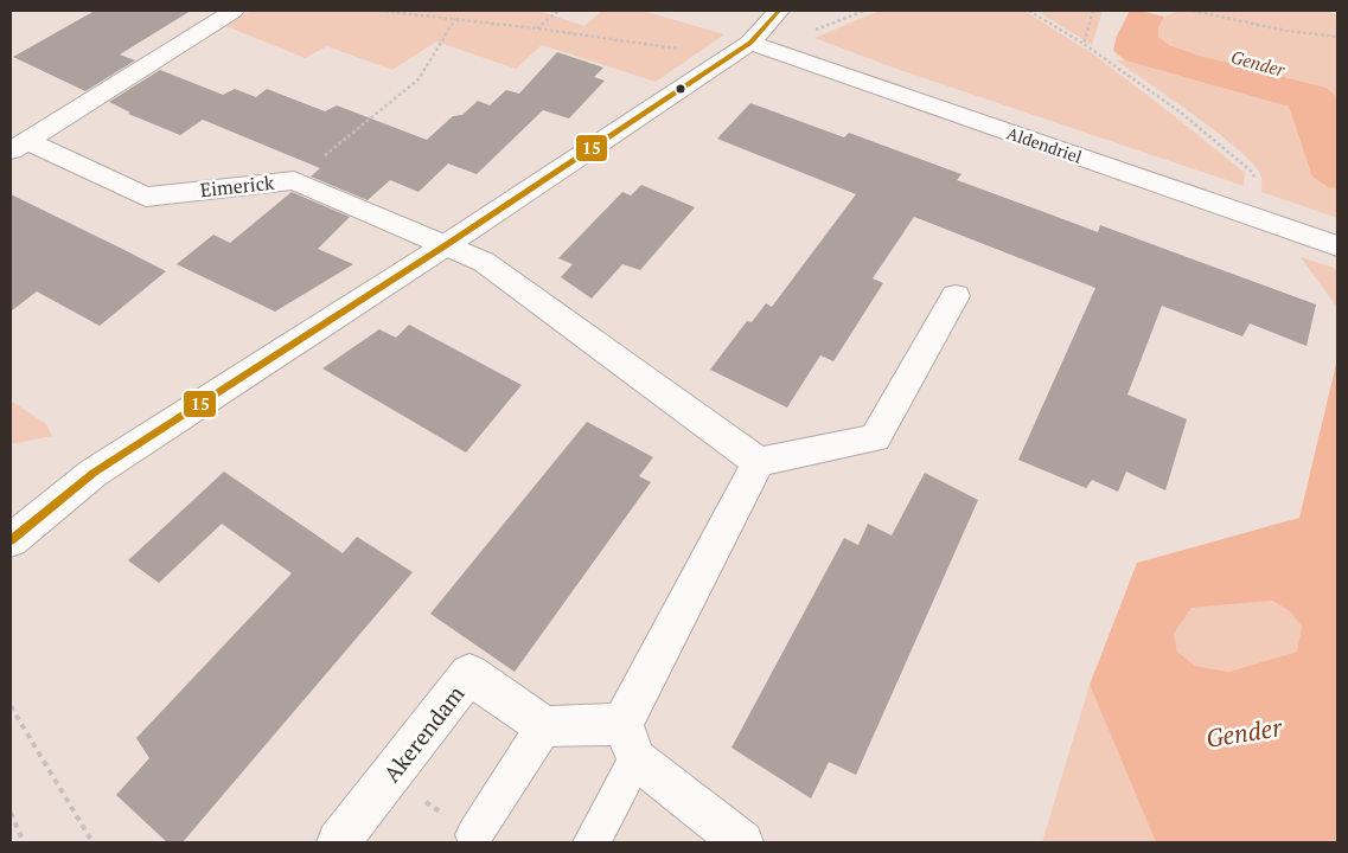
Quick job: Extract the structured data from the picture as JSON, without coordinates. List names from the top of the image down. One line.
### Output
{"streets":{"street":["Aldendriel","Eimerick","Akerendam"]},"water":["Gender"],"lines":["transit line 15"]}
